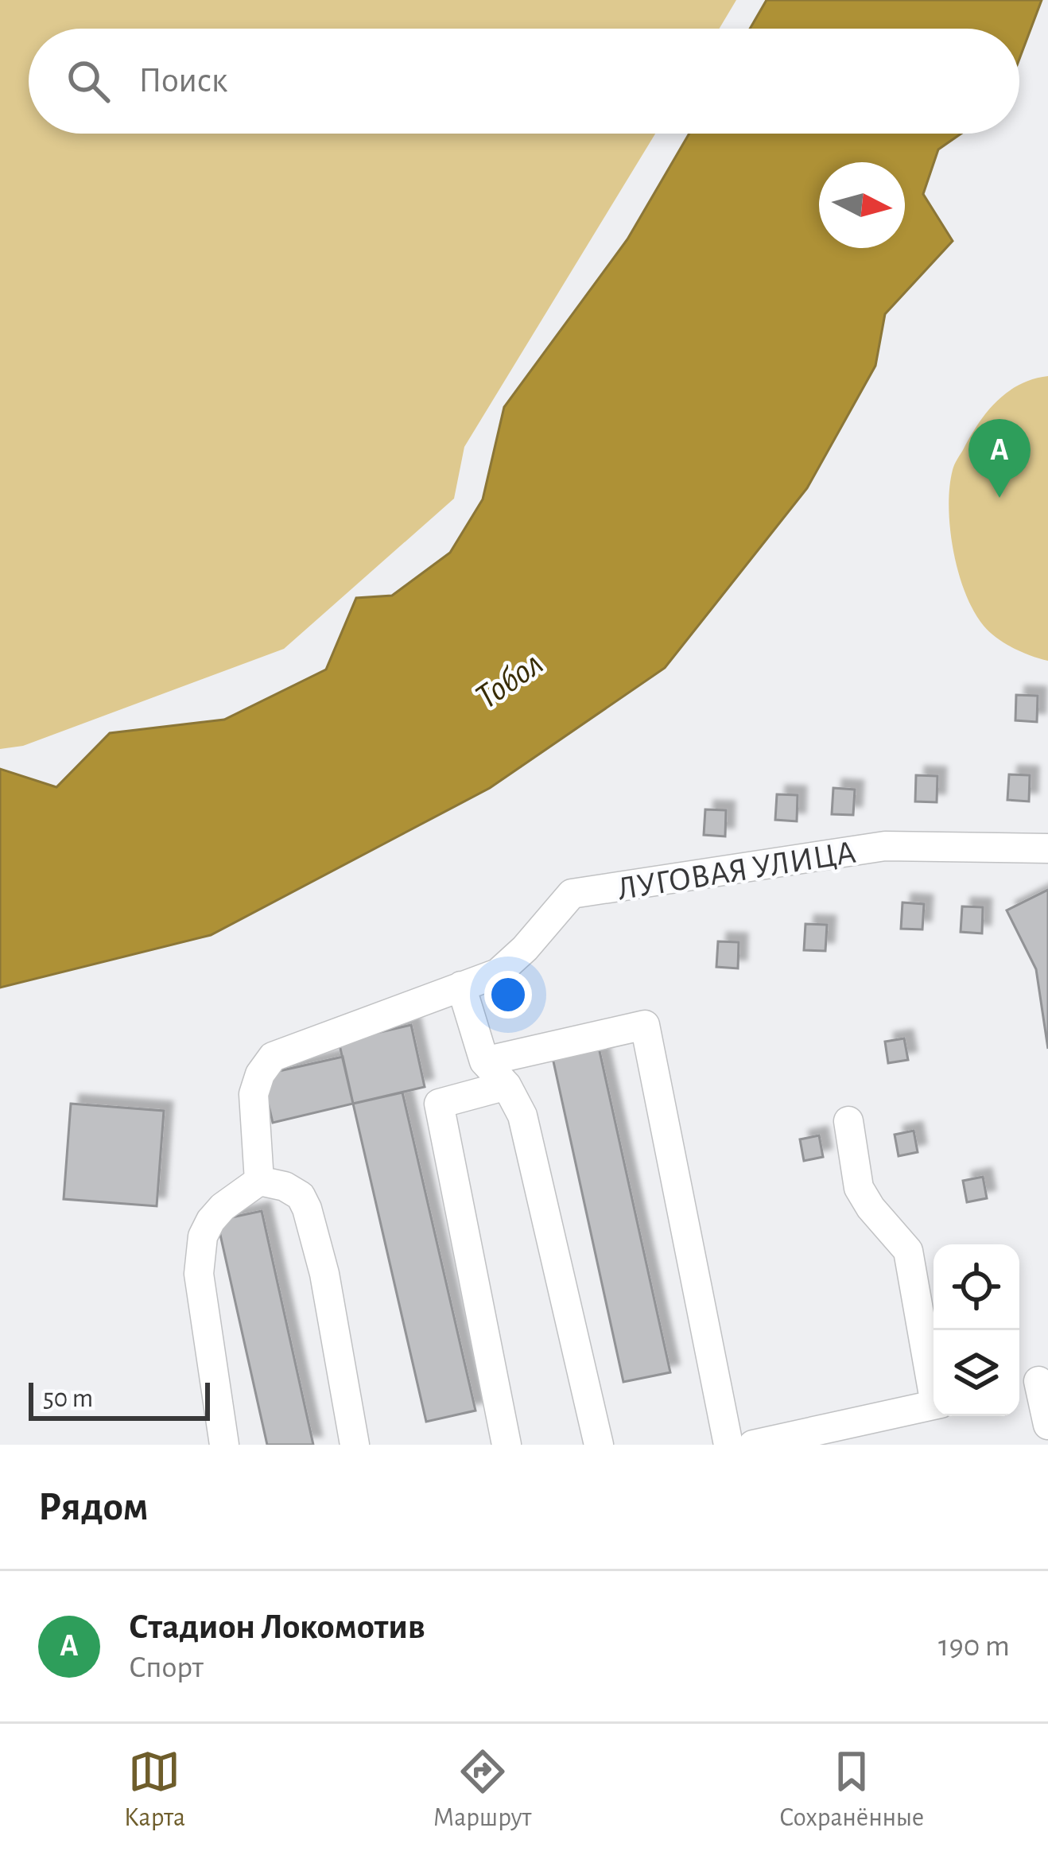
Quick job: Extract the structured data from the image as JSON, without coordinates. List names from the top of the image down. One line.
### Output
{"streets":{"street":["ЛУГОВАЯ УЛИЦА"]},"water":["Тобол"],"scale_bar":"50 m","north":"right","page":{"search":"Поиск","pins":"A","scale":"50 m","heading":"Рядом","list":[{"mark":"A","name":"Стадион Локомотив","note":"Спорт","value":"190 m"}],"nav":["Карта","Маршрут","Сохранённые"]}}
